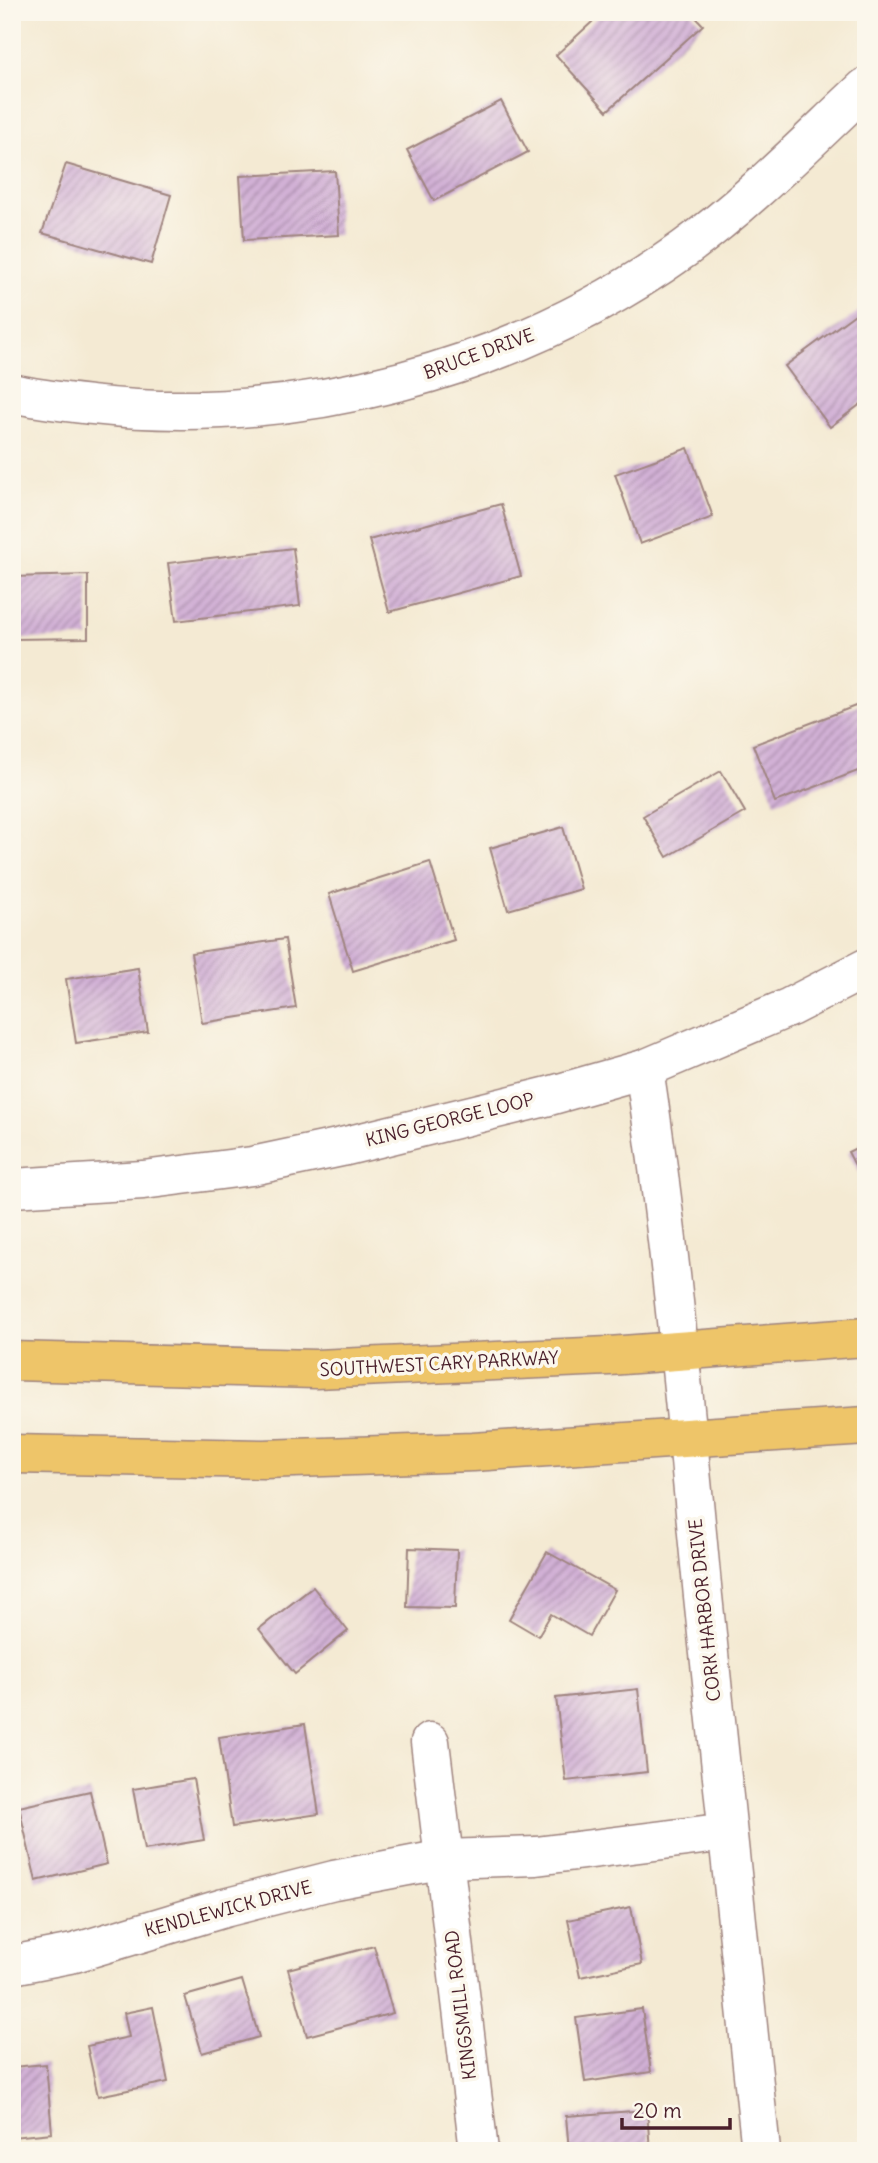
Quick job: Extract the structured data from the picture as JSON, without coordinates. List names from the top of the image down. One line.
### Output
{"streets":{"main road":["SOUTHWEST CARY PARKWAY"],"street":["BRUCE DRIVE","KING GEORGE LOOP","CORK HARBOR DRIVE","KENDLEWICK DRIVE","KINGSMILL ROAD"]},"crossings":[["KING GEORGE LOOP","CORK HARBOR DRIVE"],["SOUTHWEST CARY PARKWAY","CORK HARBOR DRIVE"],["CORK HARBOR DRIVE","KENDLEWICK DRIVE"],["KENDLEWICK DRIVE","KINGSMILL ROAD"]],"scale_bar":"20 m"}
